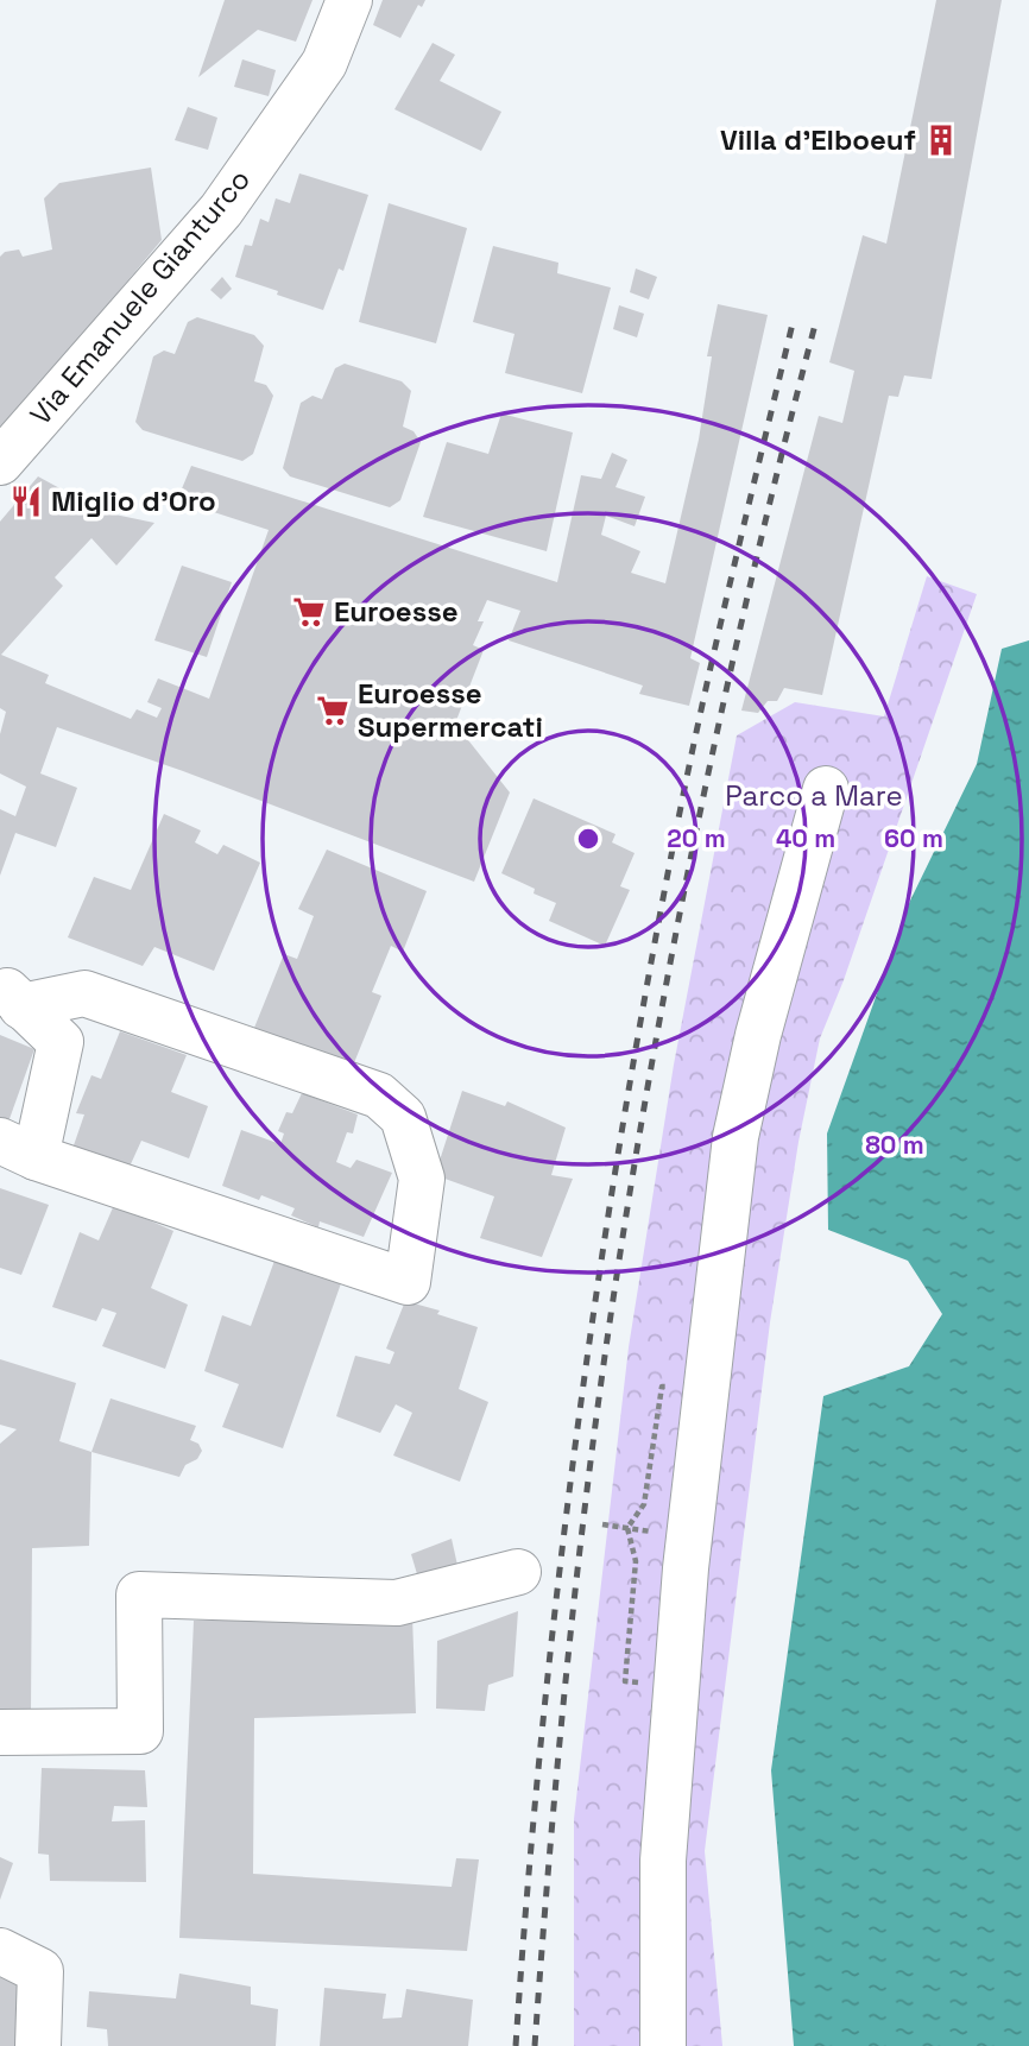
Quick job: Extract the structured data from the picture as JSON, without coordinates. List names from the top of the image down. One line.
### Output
{"streets":{"street":["Via Emanuele Gianturco"]},"parks":["Parco a Mare"],"places":{"building":["Villa d'Elboeuf"],"restaurant":["Miglio d'Oro"],"supermarket":["Euroesse","Euroesse Supermercati"]},"rings":["20 m","40 m","60 m","80 m"]}
